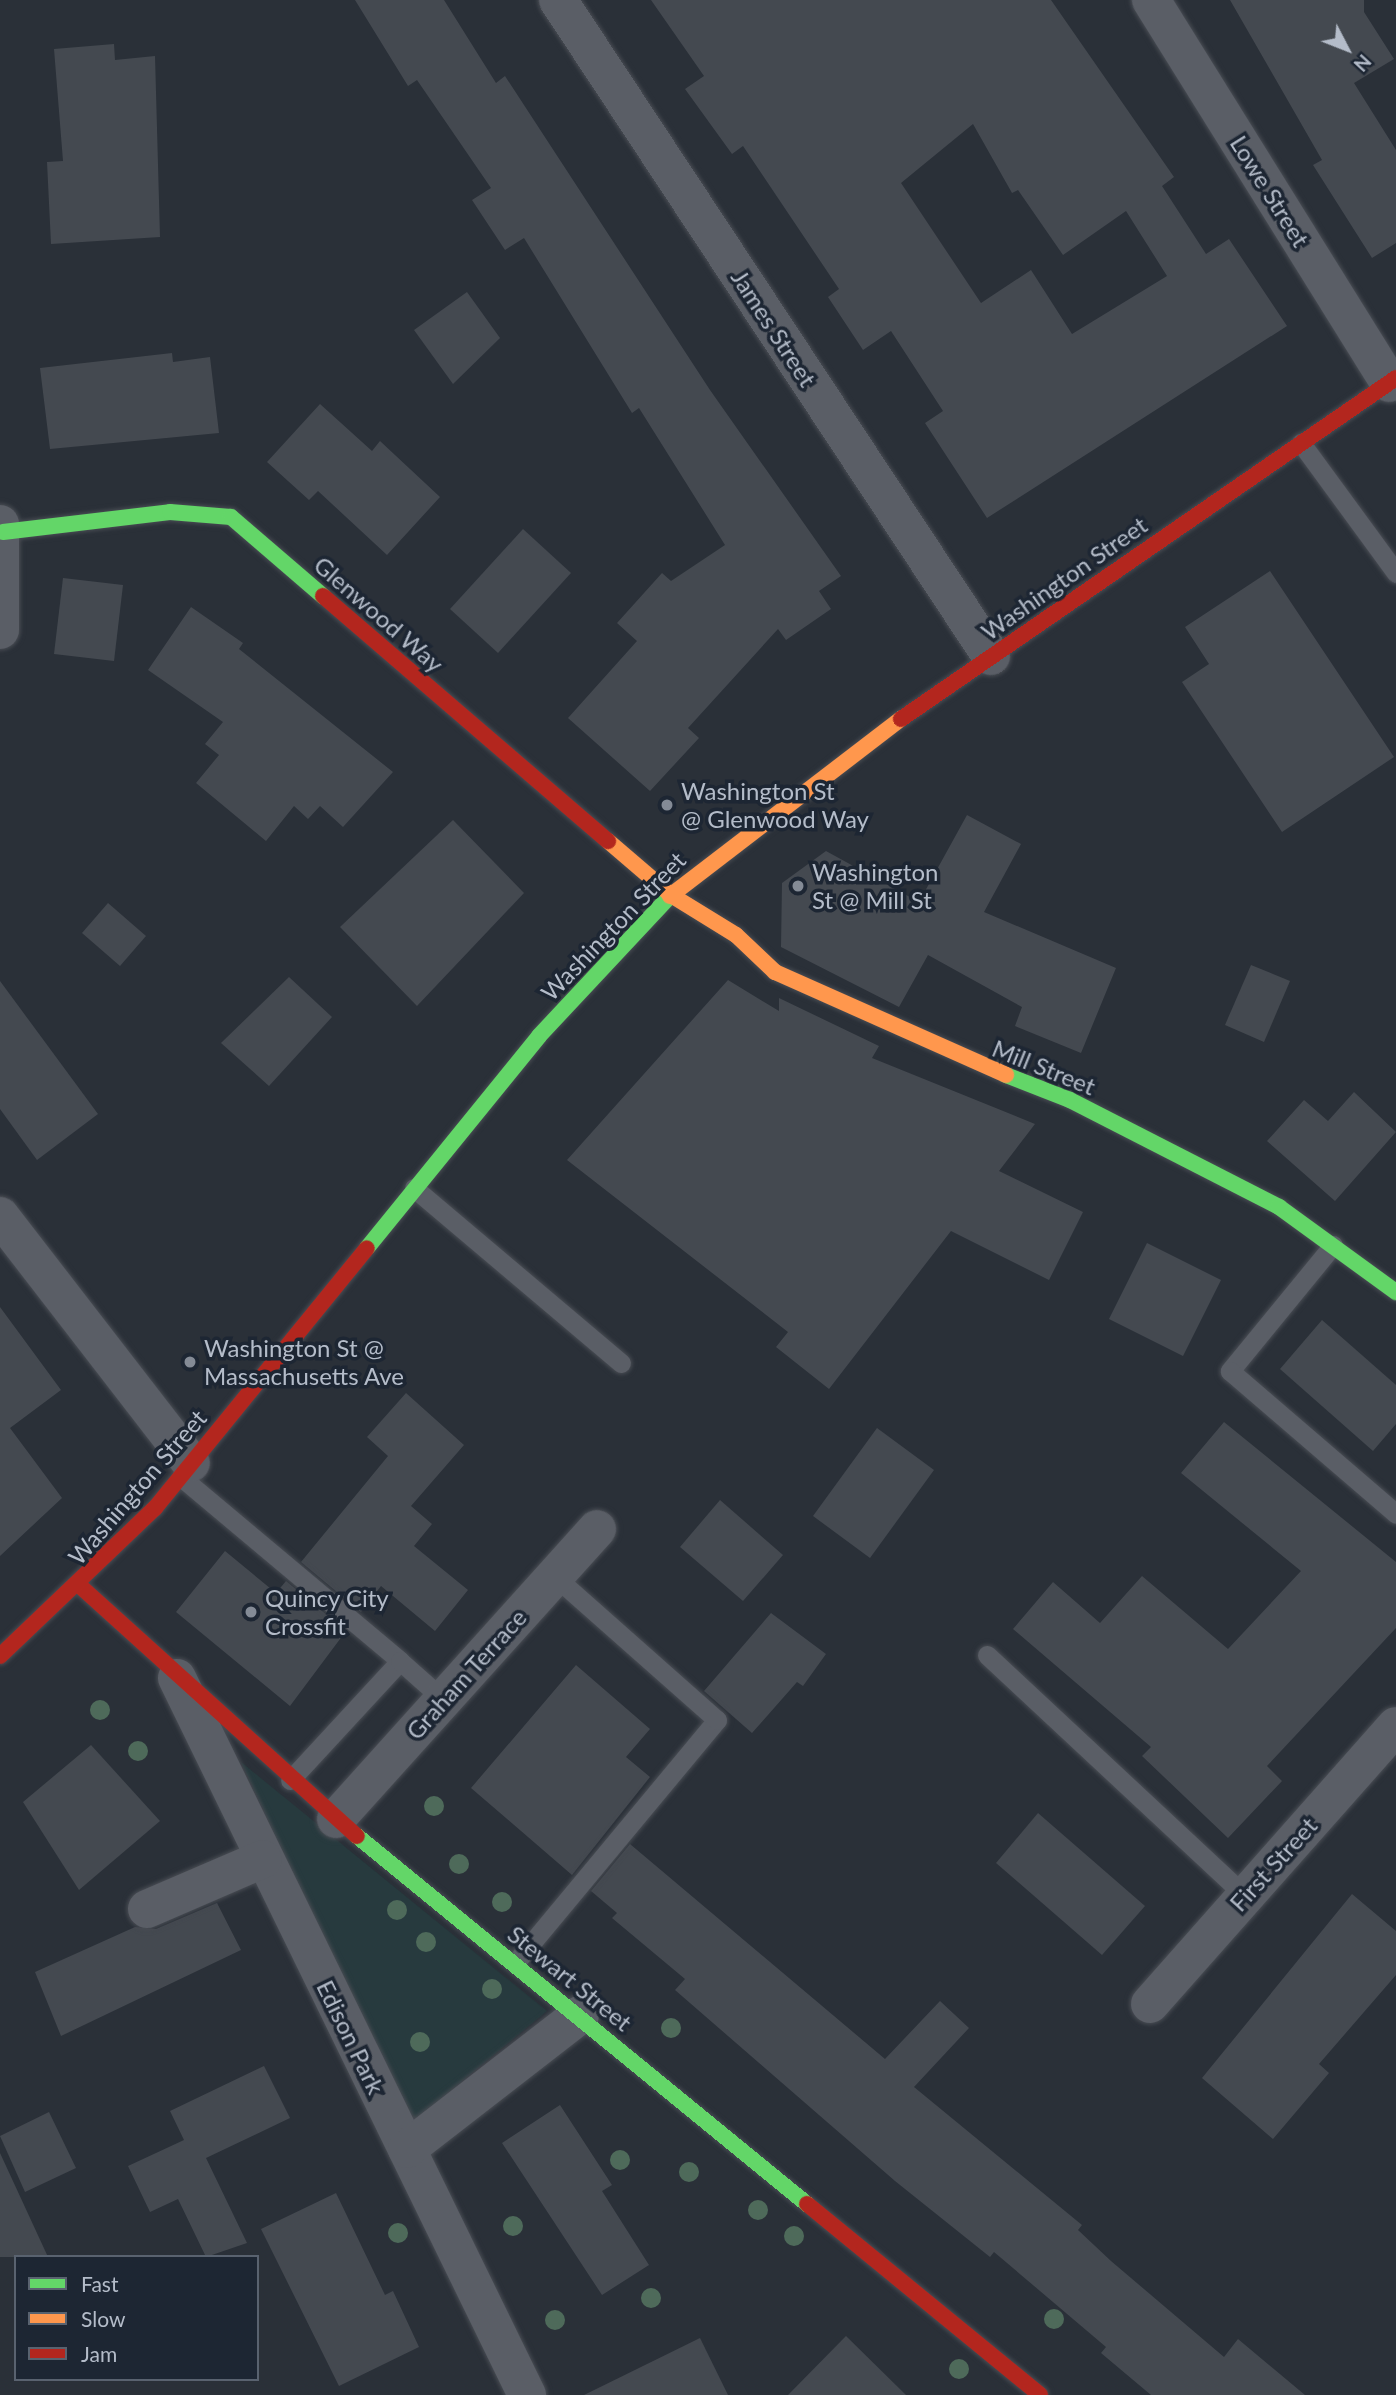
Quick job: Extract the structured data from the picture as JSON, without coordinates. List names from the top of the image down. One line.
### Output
{"streets":{"street":["Lowe Street","James Street","Washington Street","Glenwood Way","Mill Street","Graham Terrace","First Street","Stewart Street","Edison Park"]},"crossings":[["Lowe Street","Washington Street"],["James Street","Washington Street"],["Washington Street","Glenwood Way"],["Washington Street","Mill Street"],["Washington Street","Stewart Street"],["Glenwood Way","Mill Street"],["Graham Terrace","Stewart Street"],["Stewart Street","Edison Park"]],"places":["Washington St @ Glenwood Way","Washington St @ Mill St","Washington St @ Massachusetts Ave","Quincy City Crossfit"],"legend":["Fast","Slow","Jam"],"north":"bottom right"}
